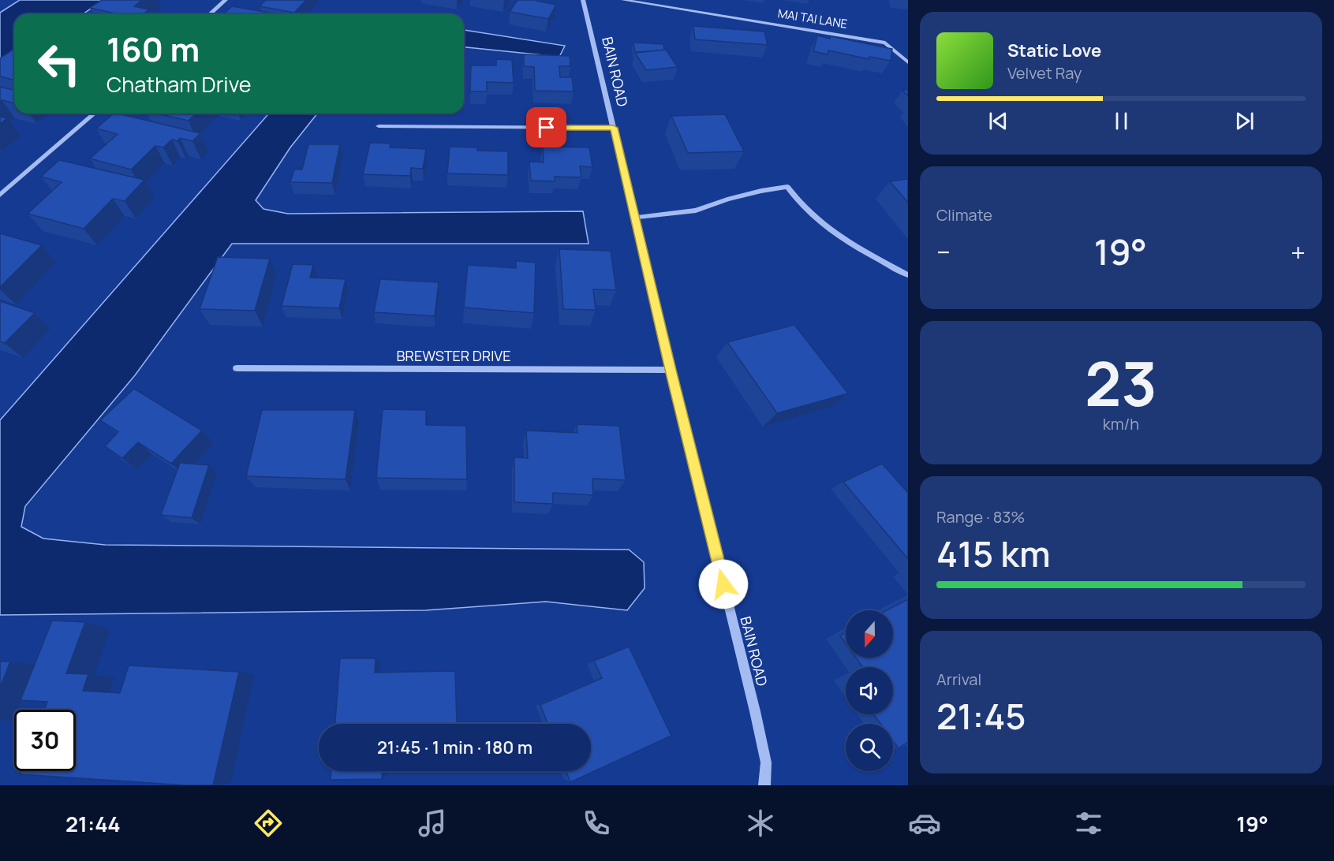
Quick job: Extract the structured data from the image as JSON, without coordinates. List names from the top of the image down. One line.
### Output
{"streets":{"street":["MAI TAI LANE","BAIN ROAD","BREWSTER DRIVE"]},"crossings":[["BAIN ROAD","BREWSTER DRIVE"]],"north":"bottom","page":{"turn":["160 m","Chatham Drive"],"song":["Static Love","Velvet Ray"],"tile":["Climate",["23","km/h"],["Range · 83%","415 km"],["Arrival","21:45"]],"heat":["−","19°","+"],"limit":"30","trip":"21:45 · 1 min · 180 m","tabs":["21:44","19°"]}}
